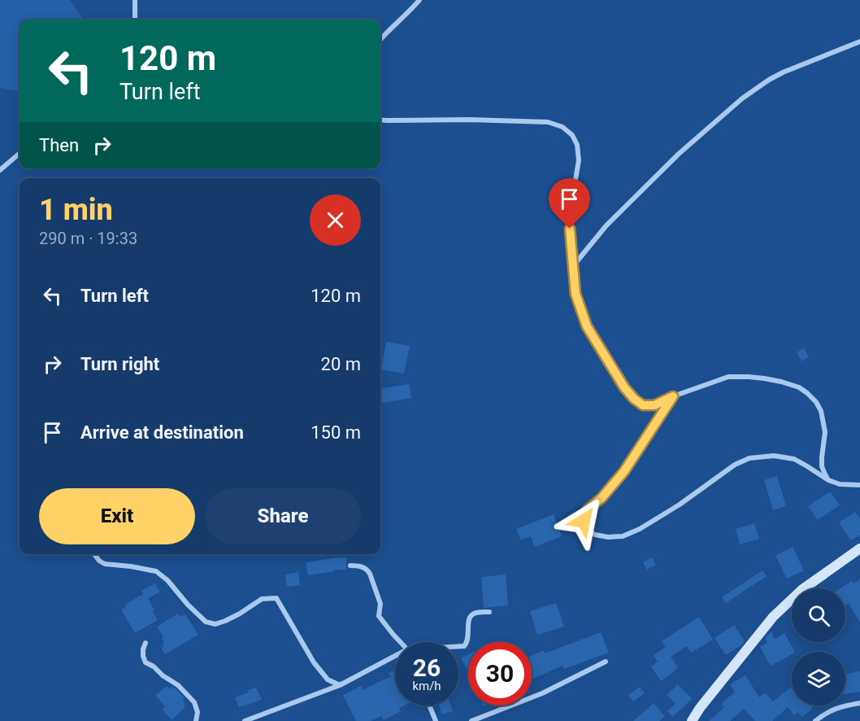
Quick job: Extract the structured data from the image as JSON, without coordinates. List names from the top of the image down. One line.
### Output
{"page":{"turn":["120 m","Turn left"],"then":"Then","heading":["1 min","290 m · 19:33"],"list":[{"name":"Turn left","value":"120 m"},{"name":"Turn right","value":"20 m"},{"name":"Arrive at destination","value":"150 m"}],"buttons":["Exit","Share"],"speed":"26 km/h","limit":"30"}}
